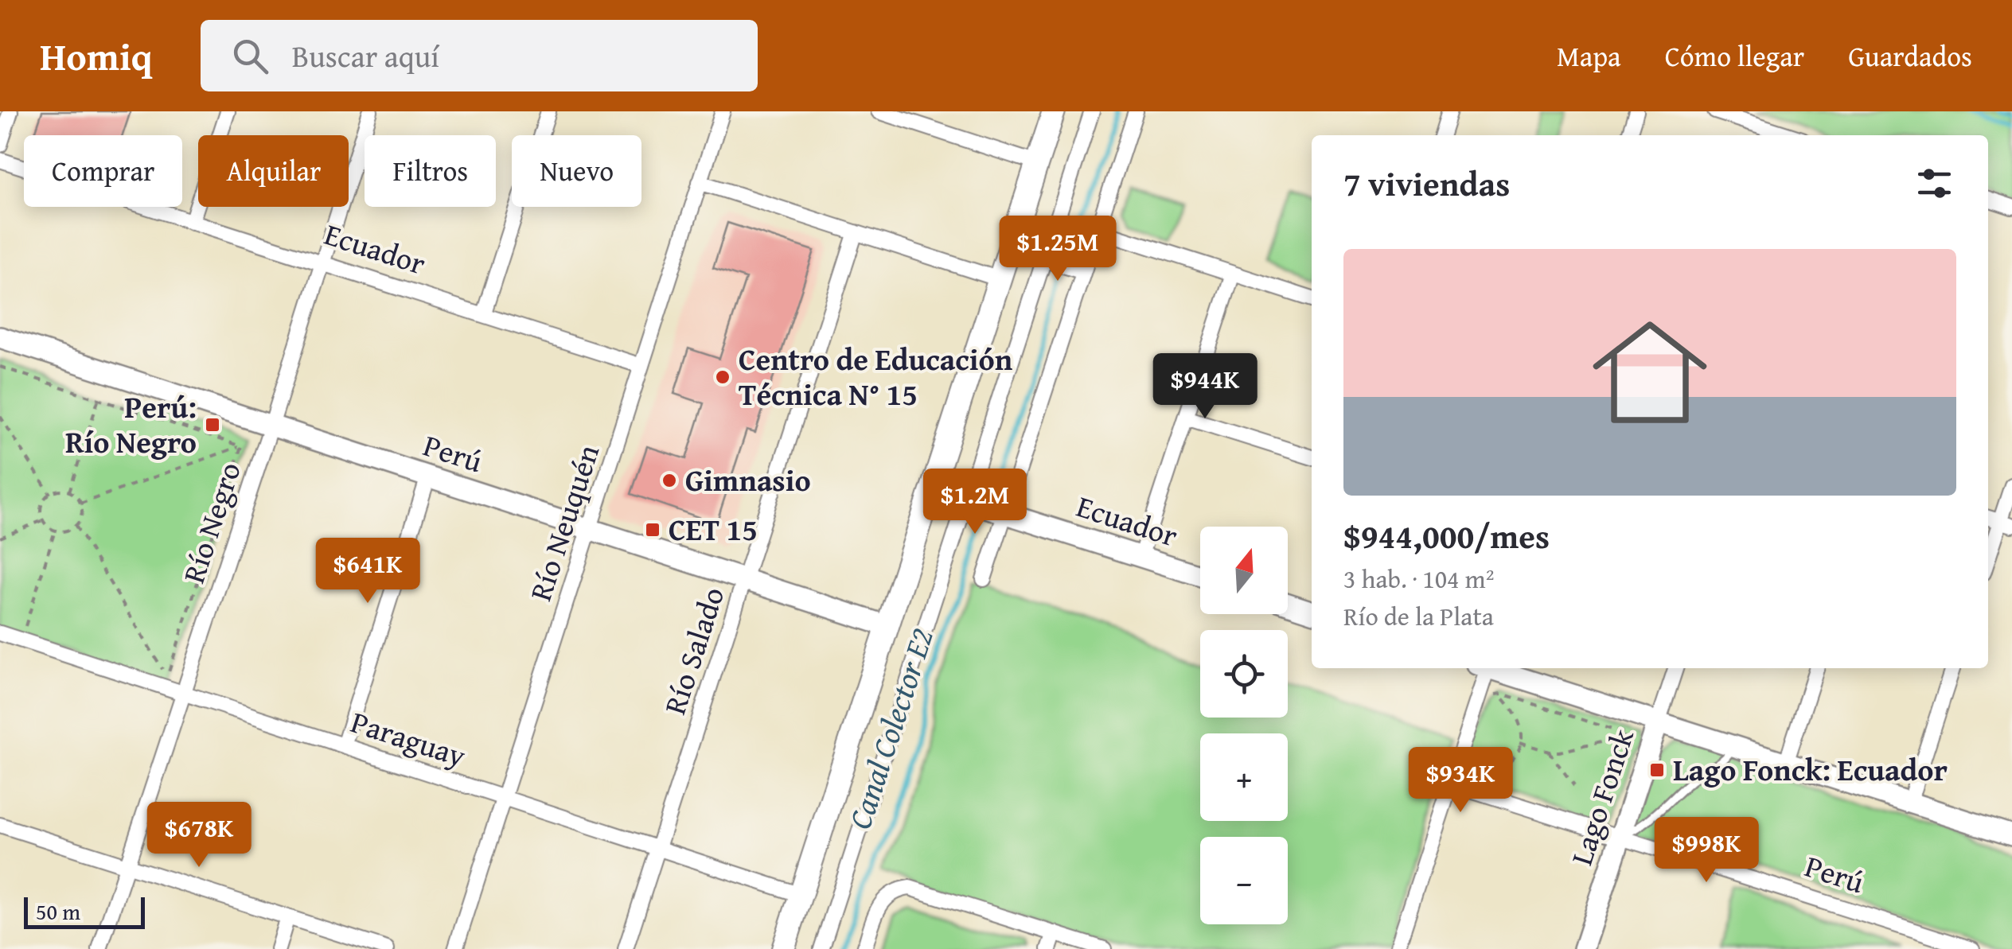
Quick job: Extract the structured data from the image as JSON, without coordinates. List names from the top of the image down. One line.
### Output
{"streets":{"street":["Ecuador","Perú","Río Negro","Río Neuquén","Río Salado","Paraguay","Lago Fonck"]},"crossings":[["Ecuador","Río Negro"],["Ecuador","Río Neuquén"],["Perú","Río Negro"],["Perú","Río Neuquén"],["Perú","Río Salado"],["Perú","Lago Fonck"],["Río Negro","Paraguay"],["Río Neuquén","Paraguay"],["Río Salado","Paraguay"]],"water":["Canal Colector E2"],"places":{"other":["Centro de Educación Técnica N° 15","Gimnasio"],"transit":["Perú: Río Negro","CET 15","Lago Fonck: Ecuador"]},"scale_bar":"50 m","north":"top","page":{"header":"Homiq","search":"Buscar aquí","nav":["Mapa","Cómo llegar","Guardados"],"chip":["Comprar","Alquilar","Filtros","Nuevo"],"heading":"7 viviendas","price":["$1.25M","$944K","$1.2M","$641K","$934K","$678K","$998K"],"list":[{"name":"$944,000/mes","note":"3 hab. · 104 m² · Río de la Plata"}],"map_buttons":["+","−"],"scale":"50 m"}}
